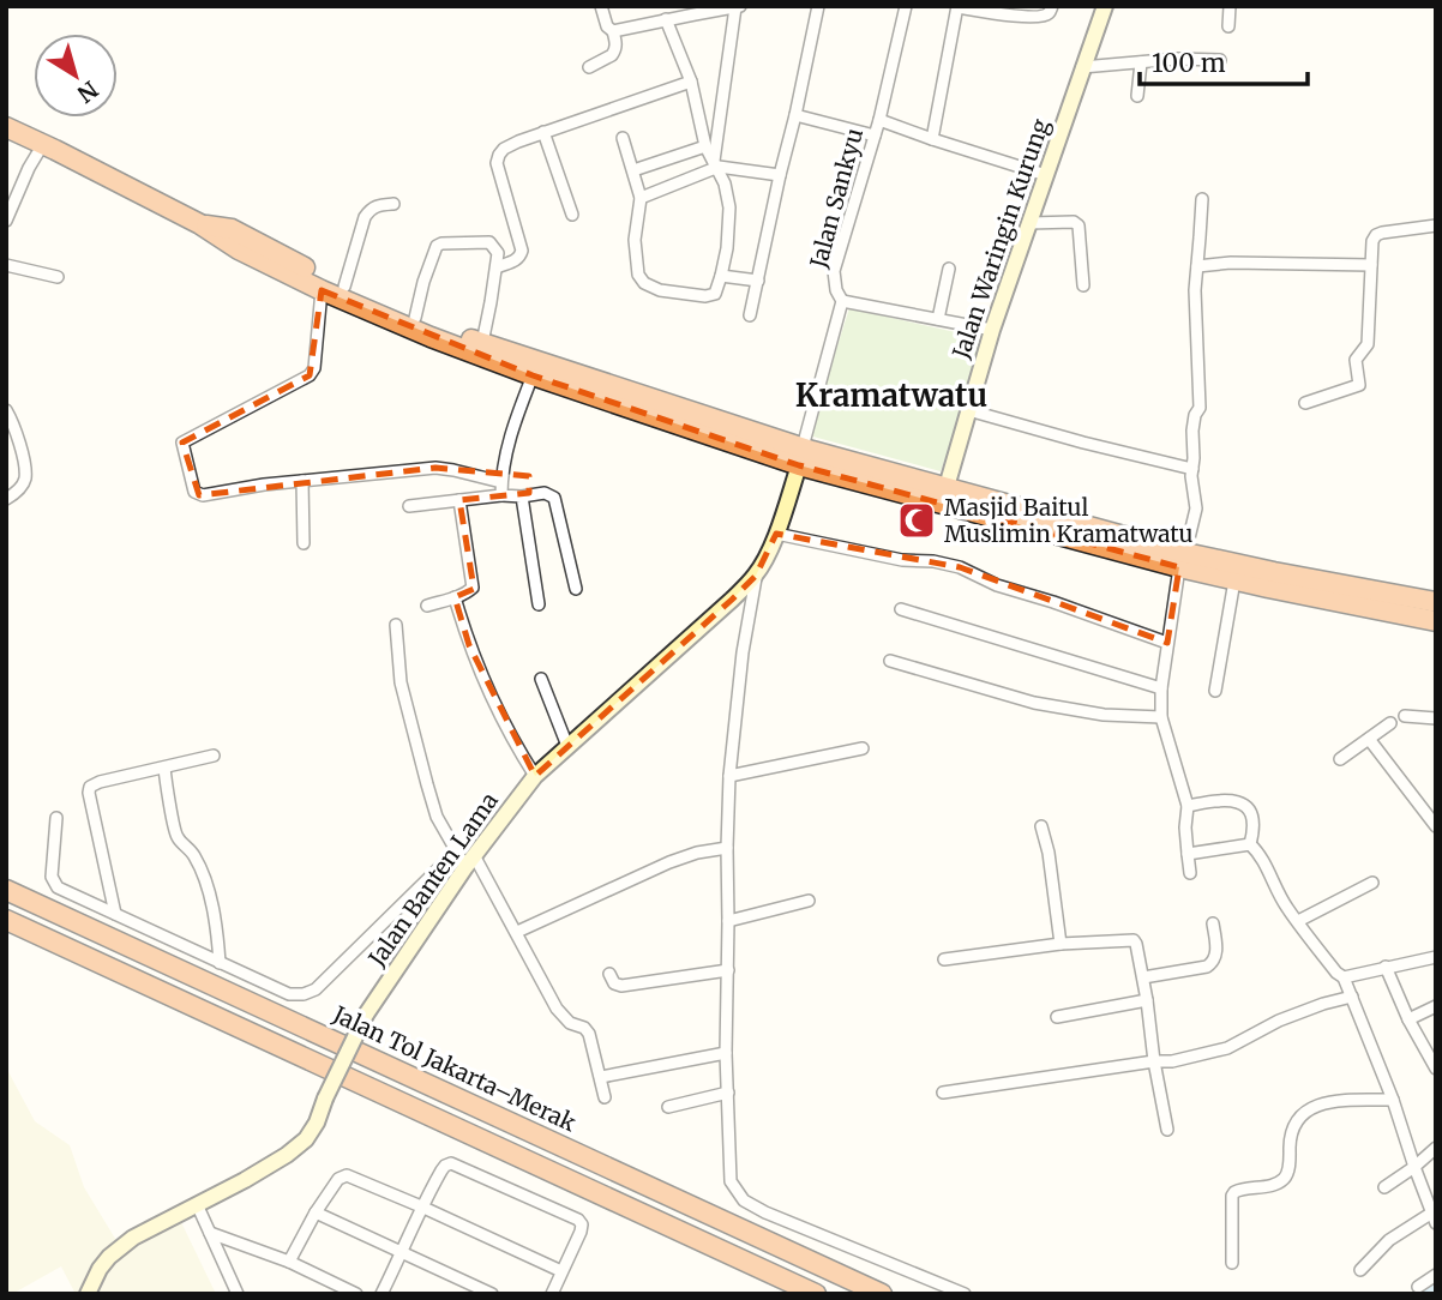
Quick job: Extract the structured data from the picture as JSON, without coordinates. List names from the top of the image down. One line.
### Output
{"streets":{"highway":["Jalan Tol Jakarta–Merak"],"main road":["Jalan Waringin Kurung","Jalan Banten Lama"],"street":["Jalan Sankyu"]},"crossings":[["Jalan Sankyu","Jalan Banten Lama"]],"districts":["Kramatwatu"],"places":{"mosque":["Masjid Baitul Muslimin Kramatwatu"]},"scale_bar":"100 m","north":"bottom right"}
